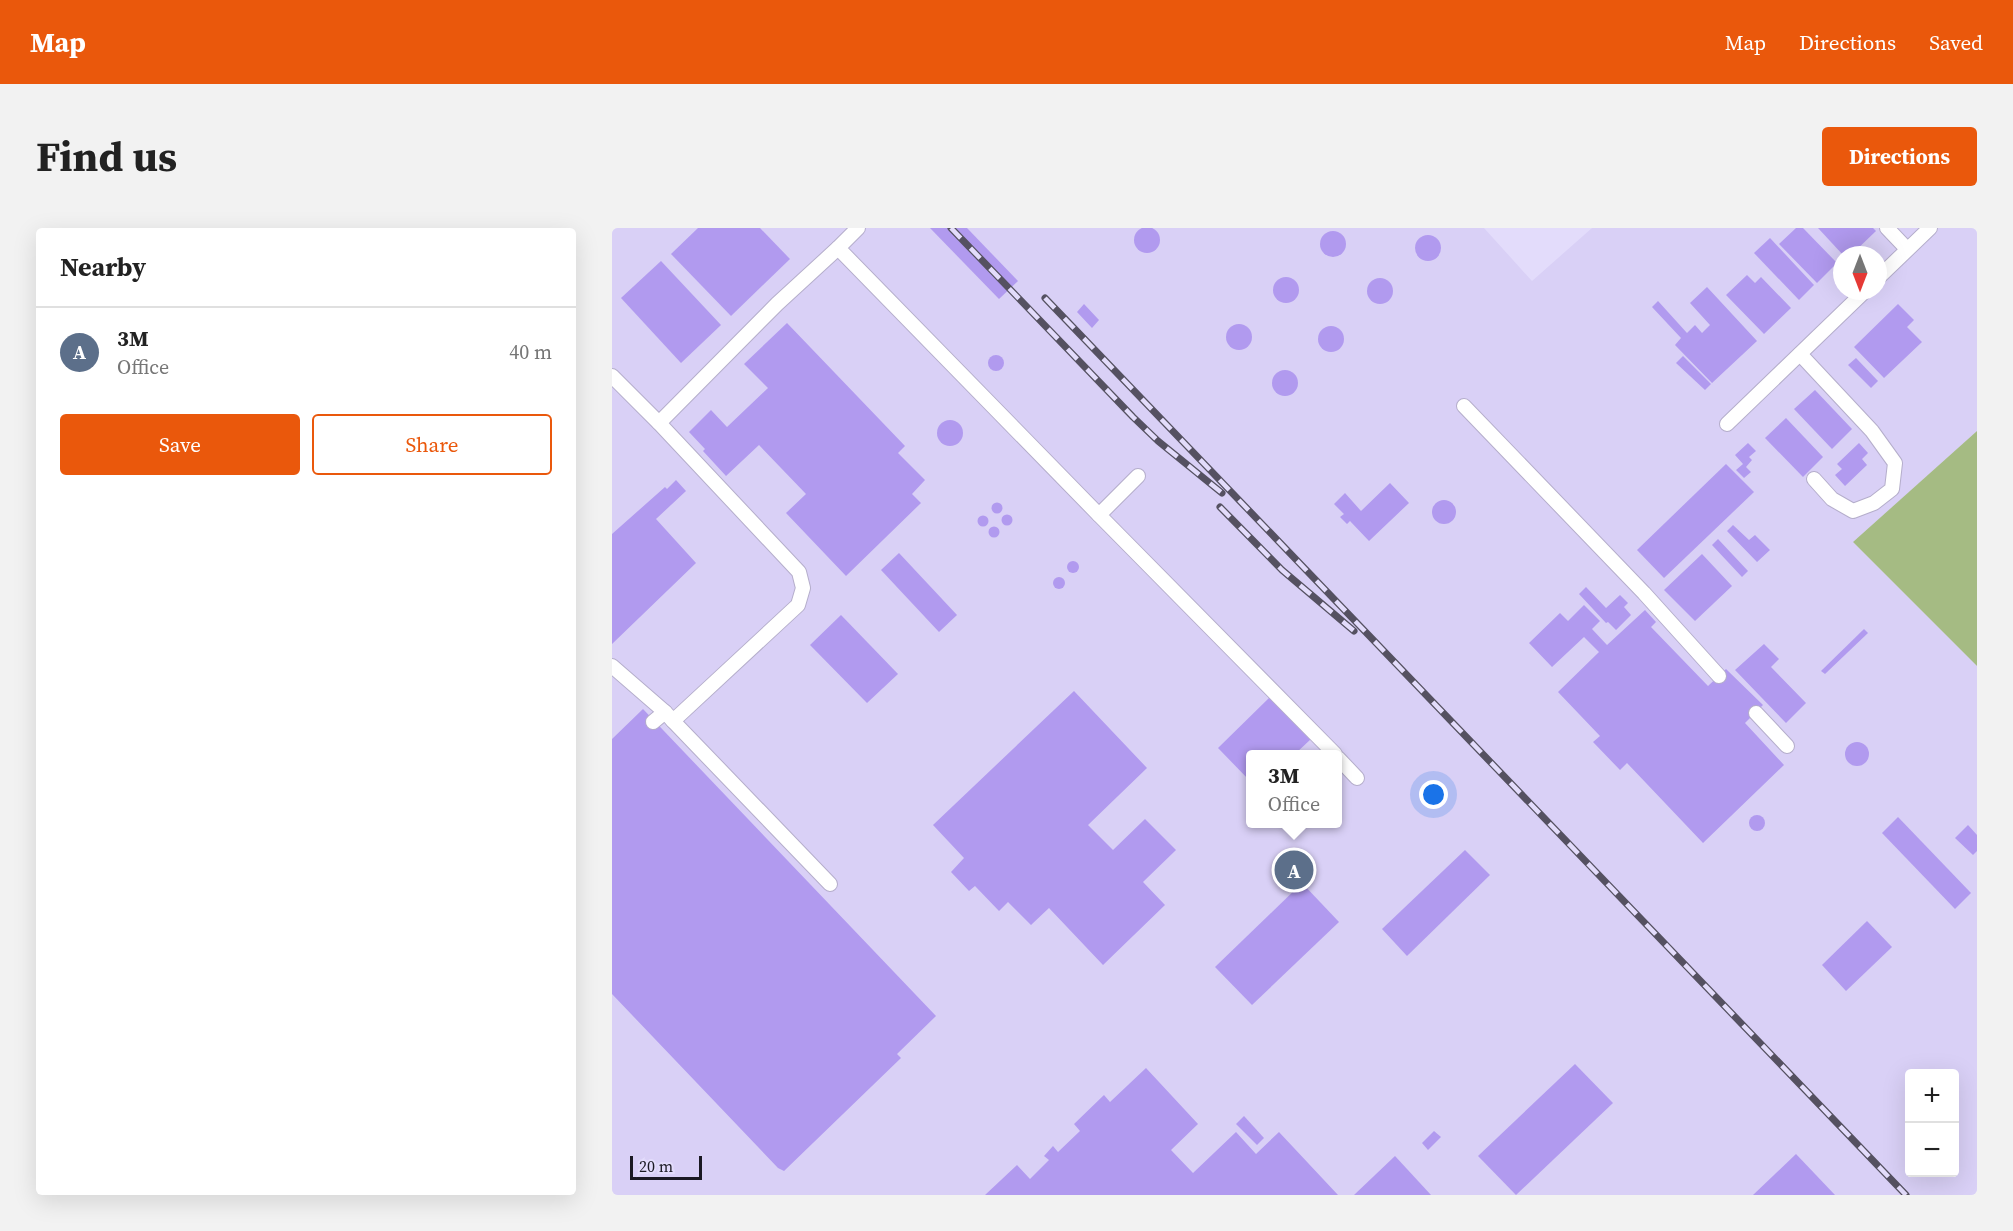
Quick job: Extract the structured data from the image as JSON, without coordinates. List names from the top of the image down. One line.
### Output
{"scale_bar":"20 m","north":"bottom","page":{"header":"Map","nav":["Map","Directions","Saved"],"title":"Find us","buttons":["Directions",["Save","Share"]],"heading":"Nearby","list":[{"mark":"A","name":"3M","note":"Office","value":"40 m"}],"popup":["3M","Office"],"pins":"A","map_buttons":["+","−"],"scale":"20 m"}}
